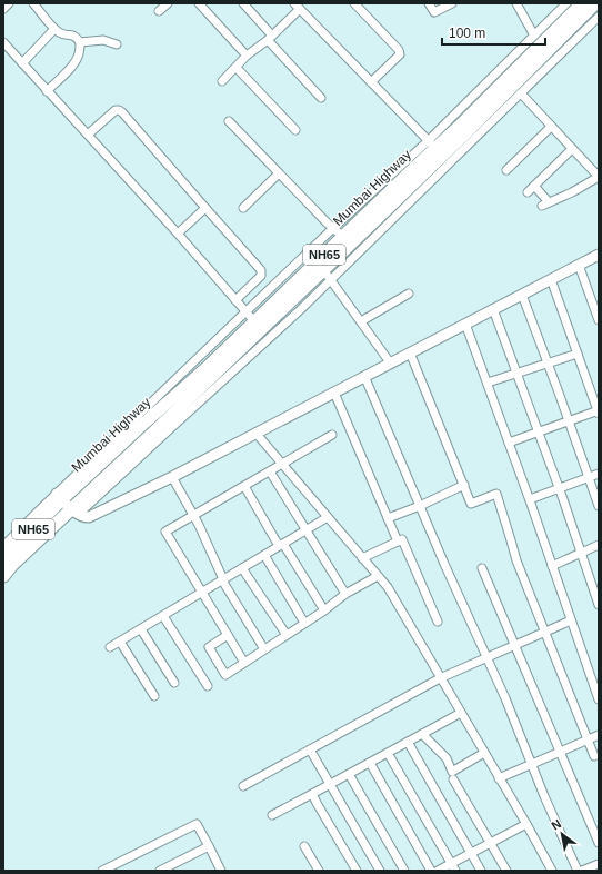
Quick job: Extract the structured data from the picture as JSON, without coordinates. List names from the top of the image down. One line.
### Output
{"streets":{"highway":["Mumbai Highway","NH65"]},"crossings":[["Mumbai Highway","NH65"]],"scale_bar":"100 m","north":"top left"}
